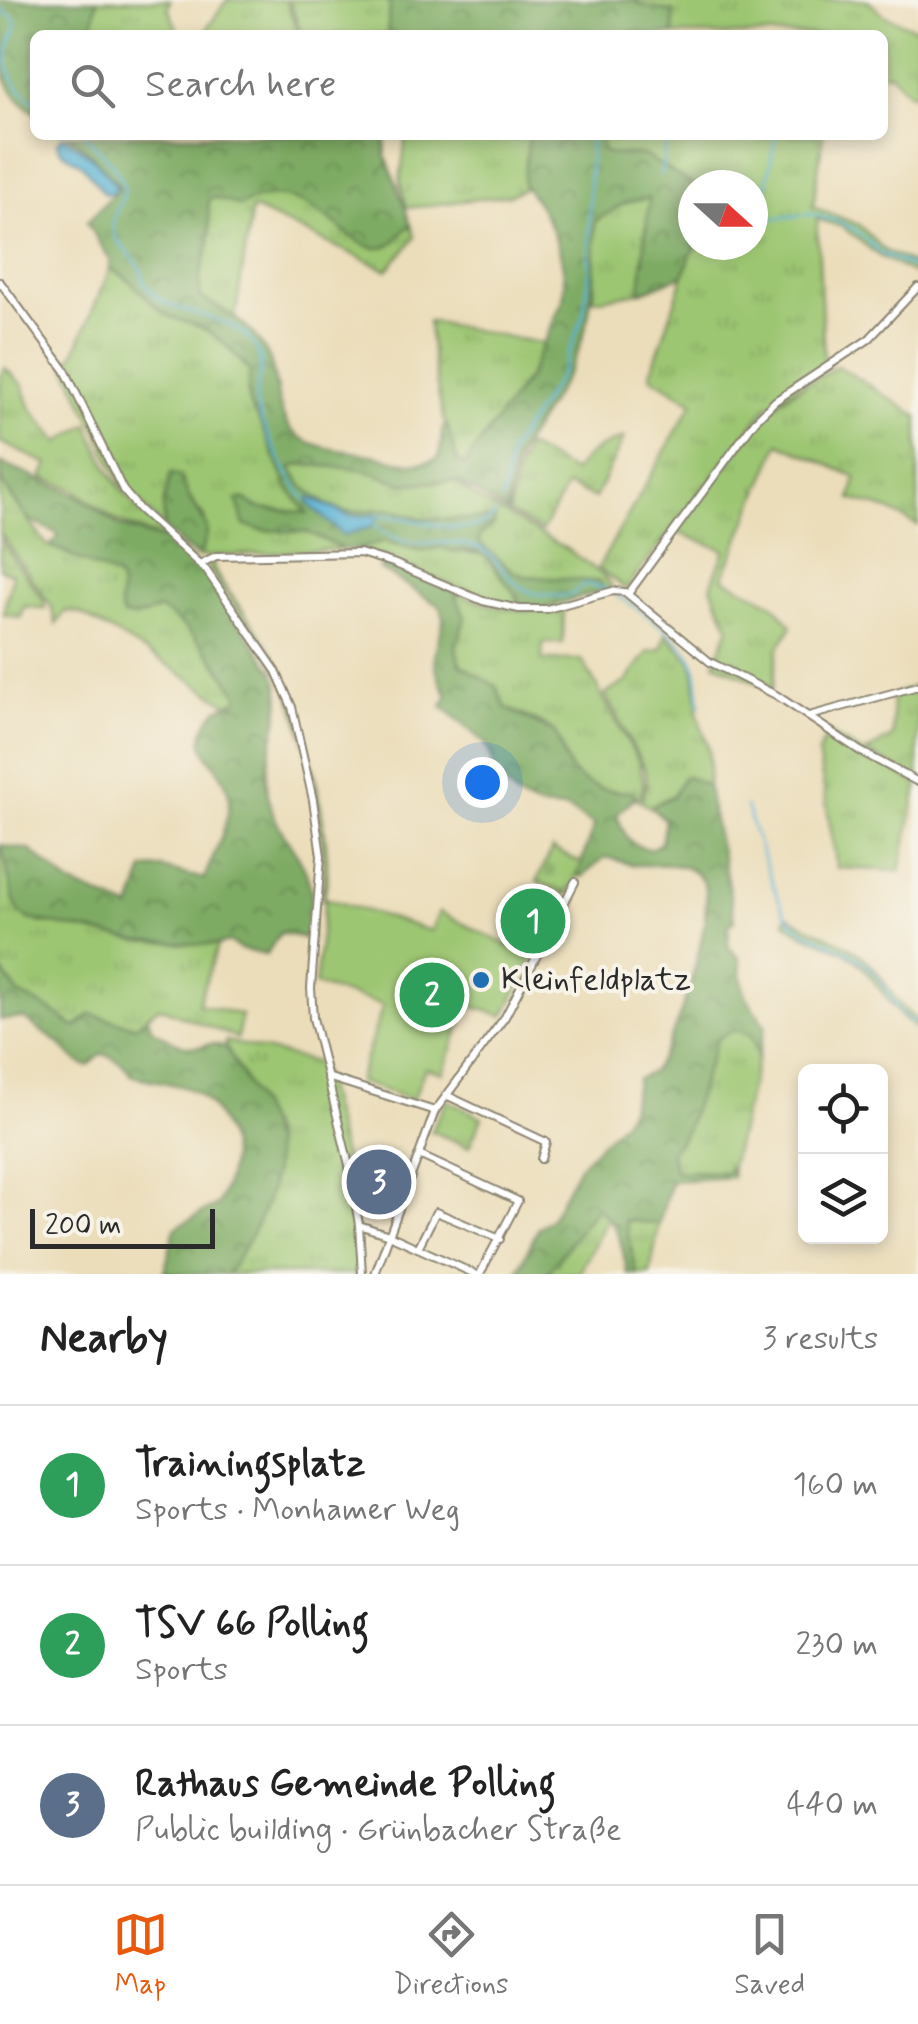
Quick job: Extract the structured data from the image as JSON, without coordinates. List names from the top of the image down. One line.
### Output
{"places":["Kleinfeldplatz"],"scale_bar":"200 m","north":"right","page":{"search":"Search here","pins":["1","2","3"],"scale":"200 m","heading":["Nearby","3 results"],"list":[{"mark":"1","name":"Trainingsplatz","note":"Sports · Monhamer Weg","value":"160 m"},{"mark":"2","name":"TSV 66 Polling","note":"Sports","value":"230 m"},{"mark":"3","name":"Rathaus Gemeinde Polling","note":"Public building · Grünbacher Straße","value":"440 m"}],"nav":["Map","Directions","Saved"]}}
